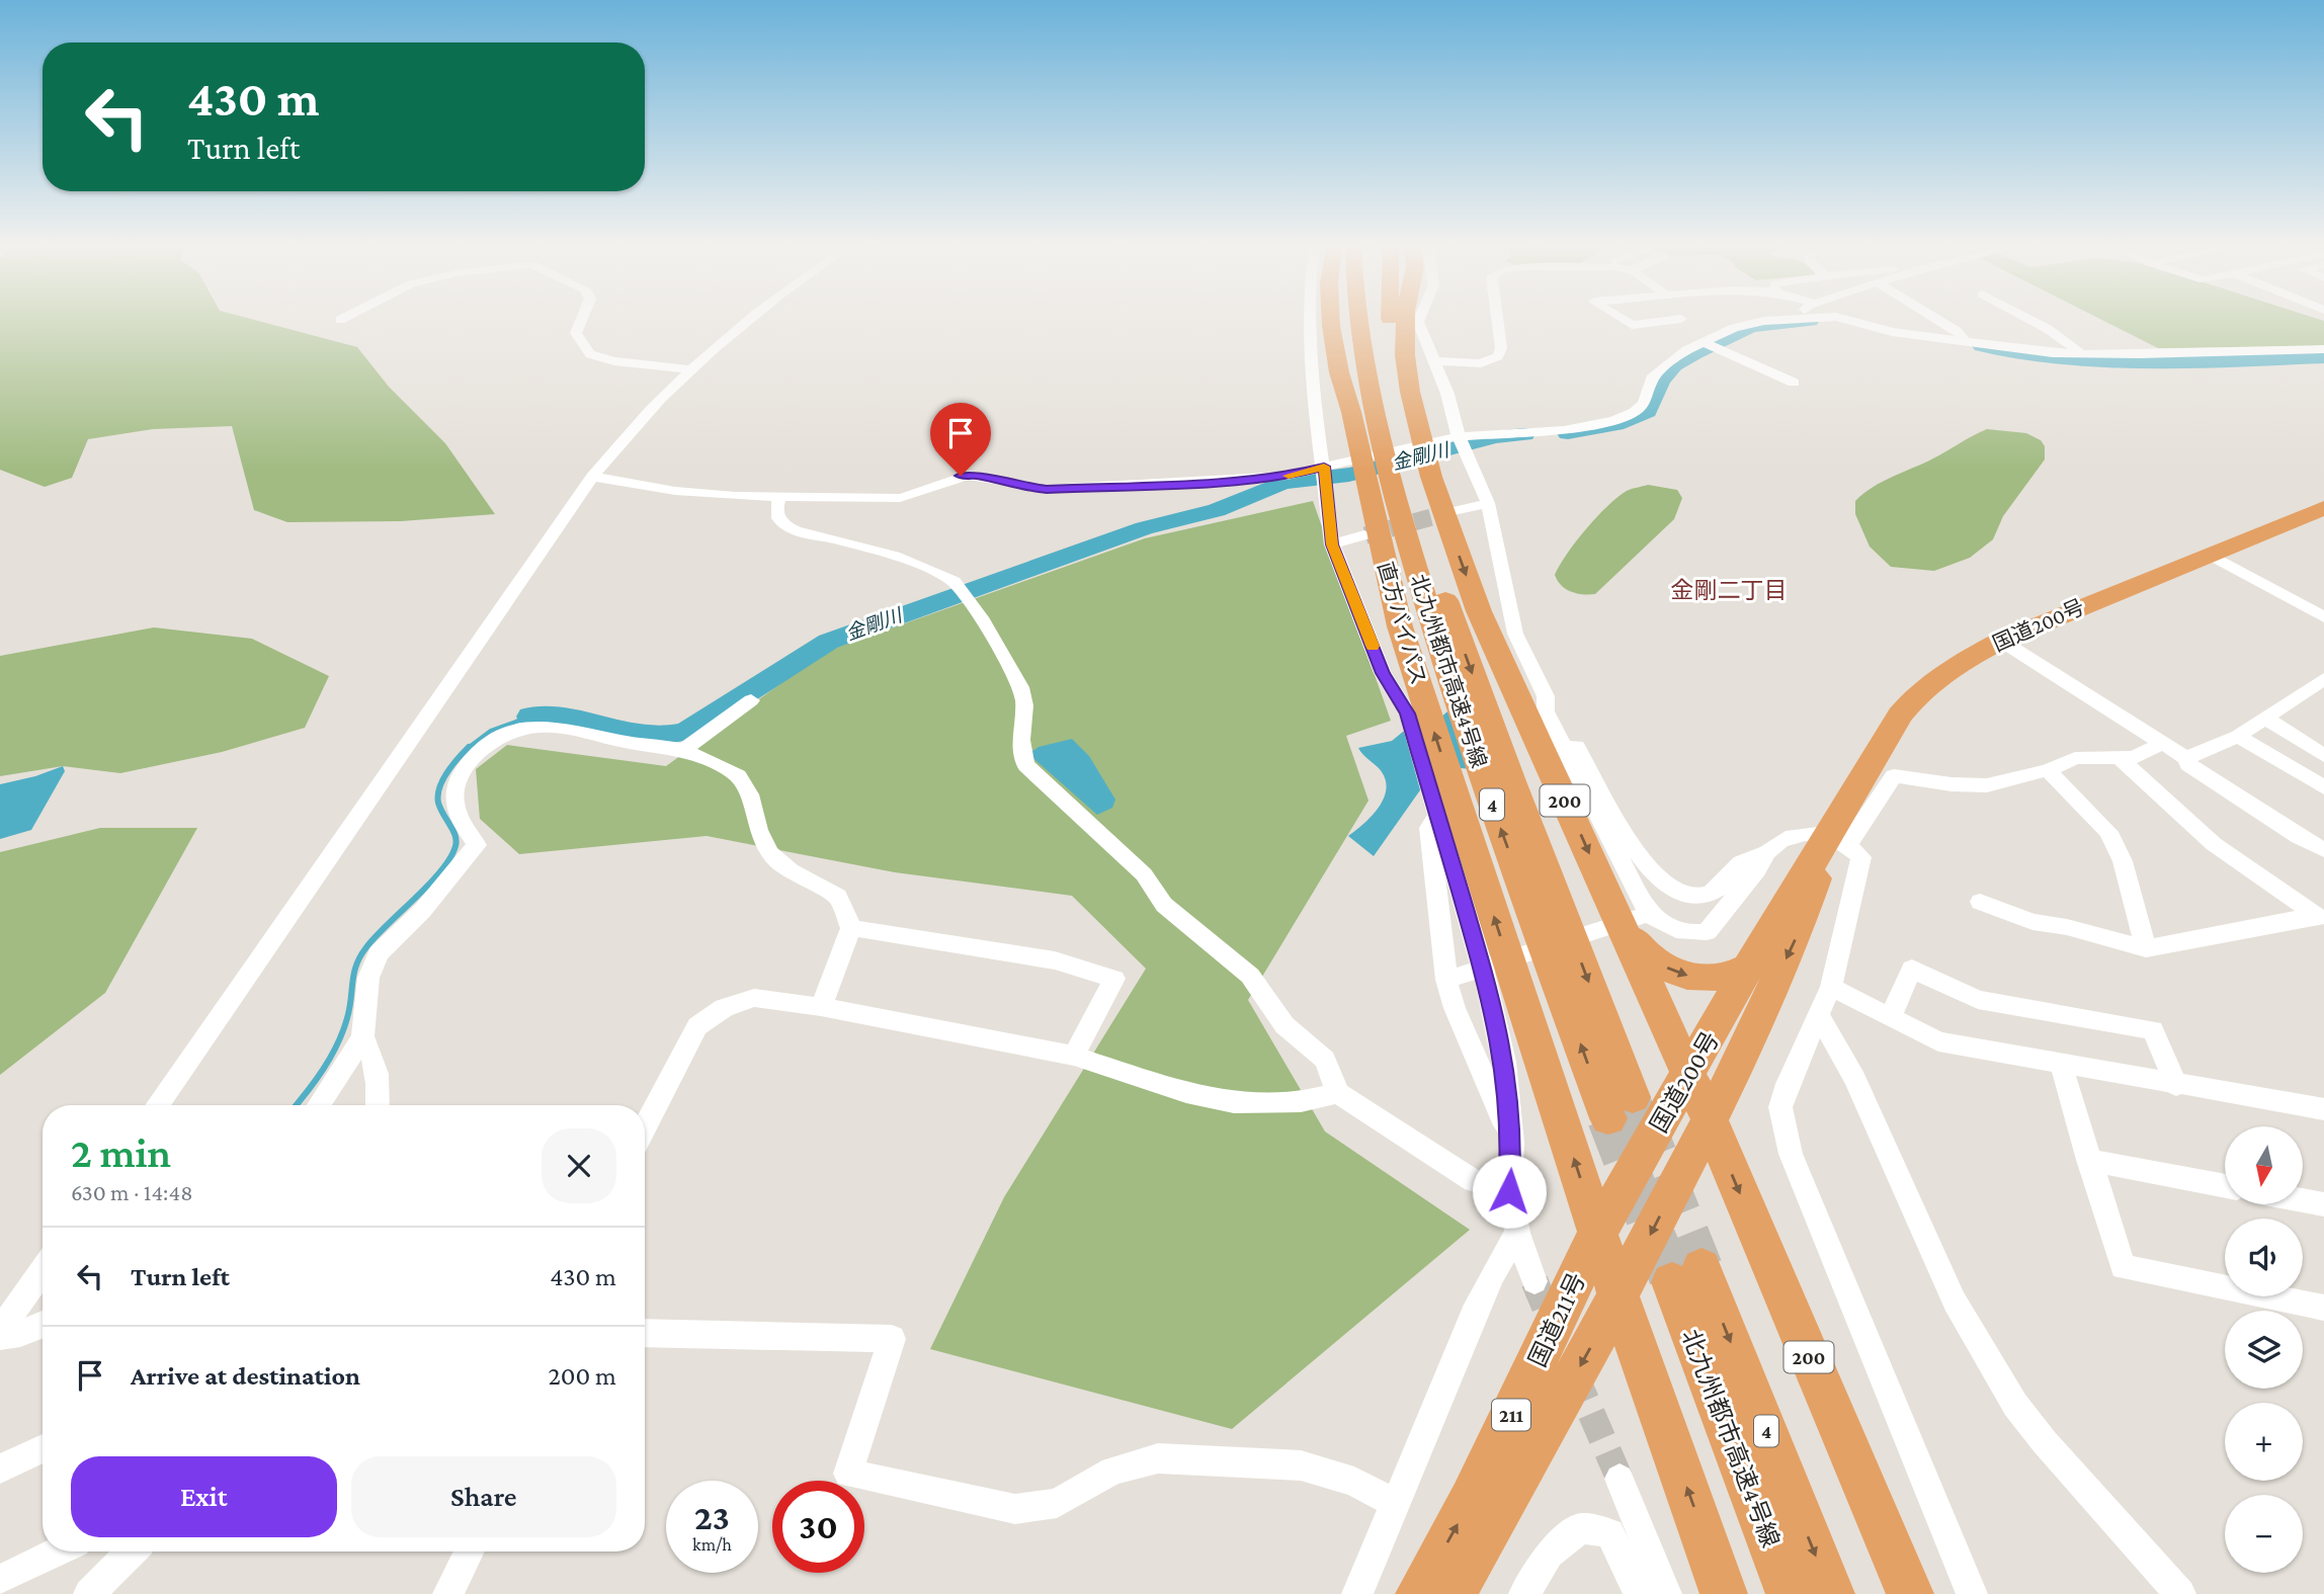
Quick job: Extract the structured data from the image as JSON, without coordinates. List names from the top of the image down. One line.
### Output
{"streets":{"highway":["直方バイパス","国道200号","北九州都市高速4号線","200","4","国道211号","211"]},"crossings":[["直方バイパス","国道200号"],["直方バイパス","北九州都市高速4号線"],["直方バイパス","200"],["直方バイパス","国道211号"],["国道200号","200"],["国道200号","国道211号"],["北九州都市高速4号線","4"],["200","国道211号"]],"districts":["金剛二丁目"],"water":["金剛川"],"north":"bottom","page":{"turn":["430 m","Turn left"],"heading":["2 min","630 m · 14:48"],"map_buttons":["+","−"],"list":[{"name":"Turn left","value":"430 m"},{"name":"Arrive at destination","value":"200 m"}],"buttons":["Exit","Share"],"speed":"23 km/h","limit":"30"}}
